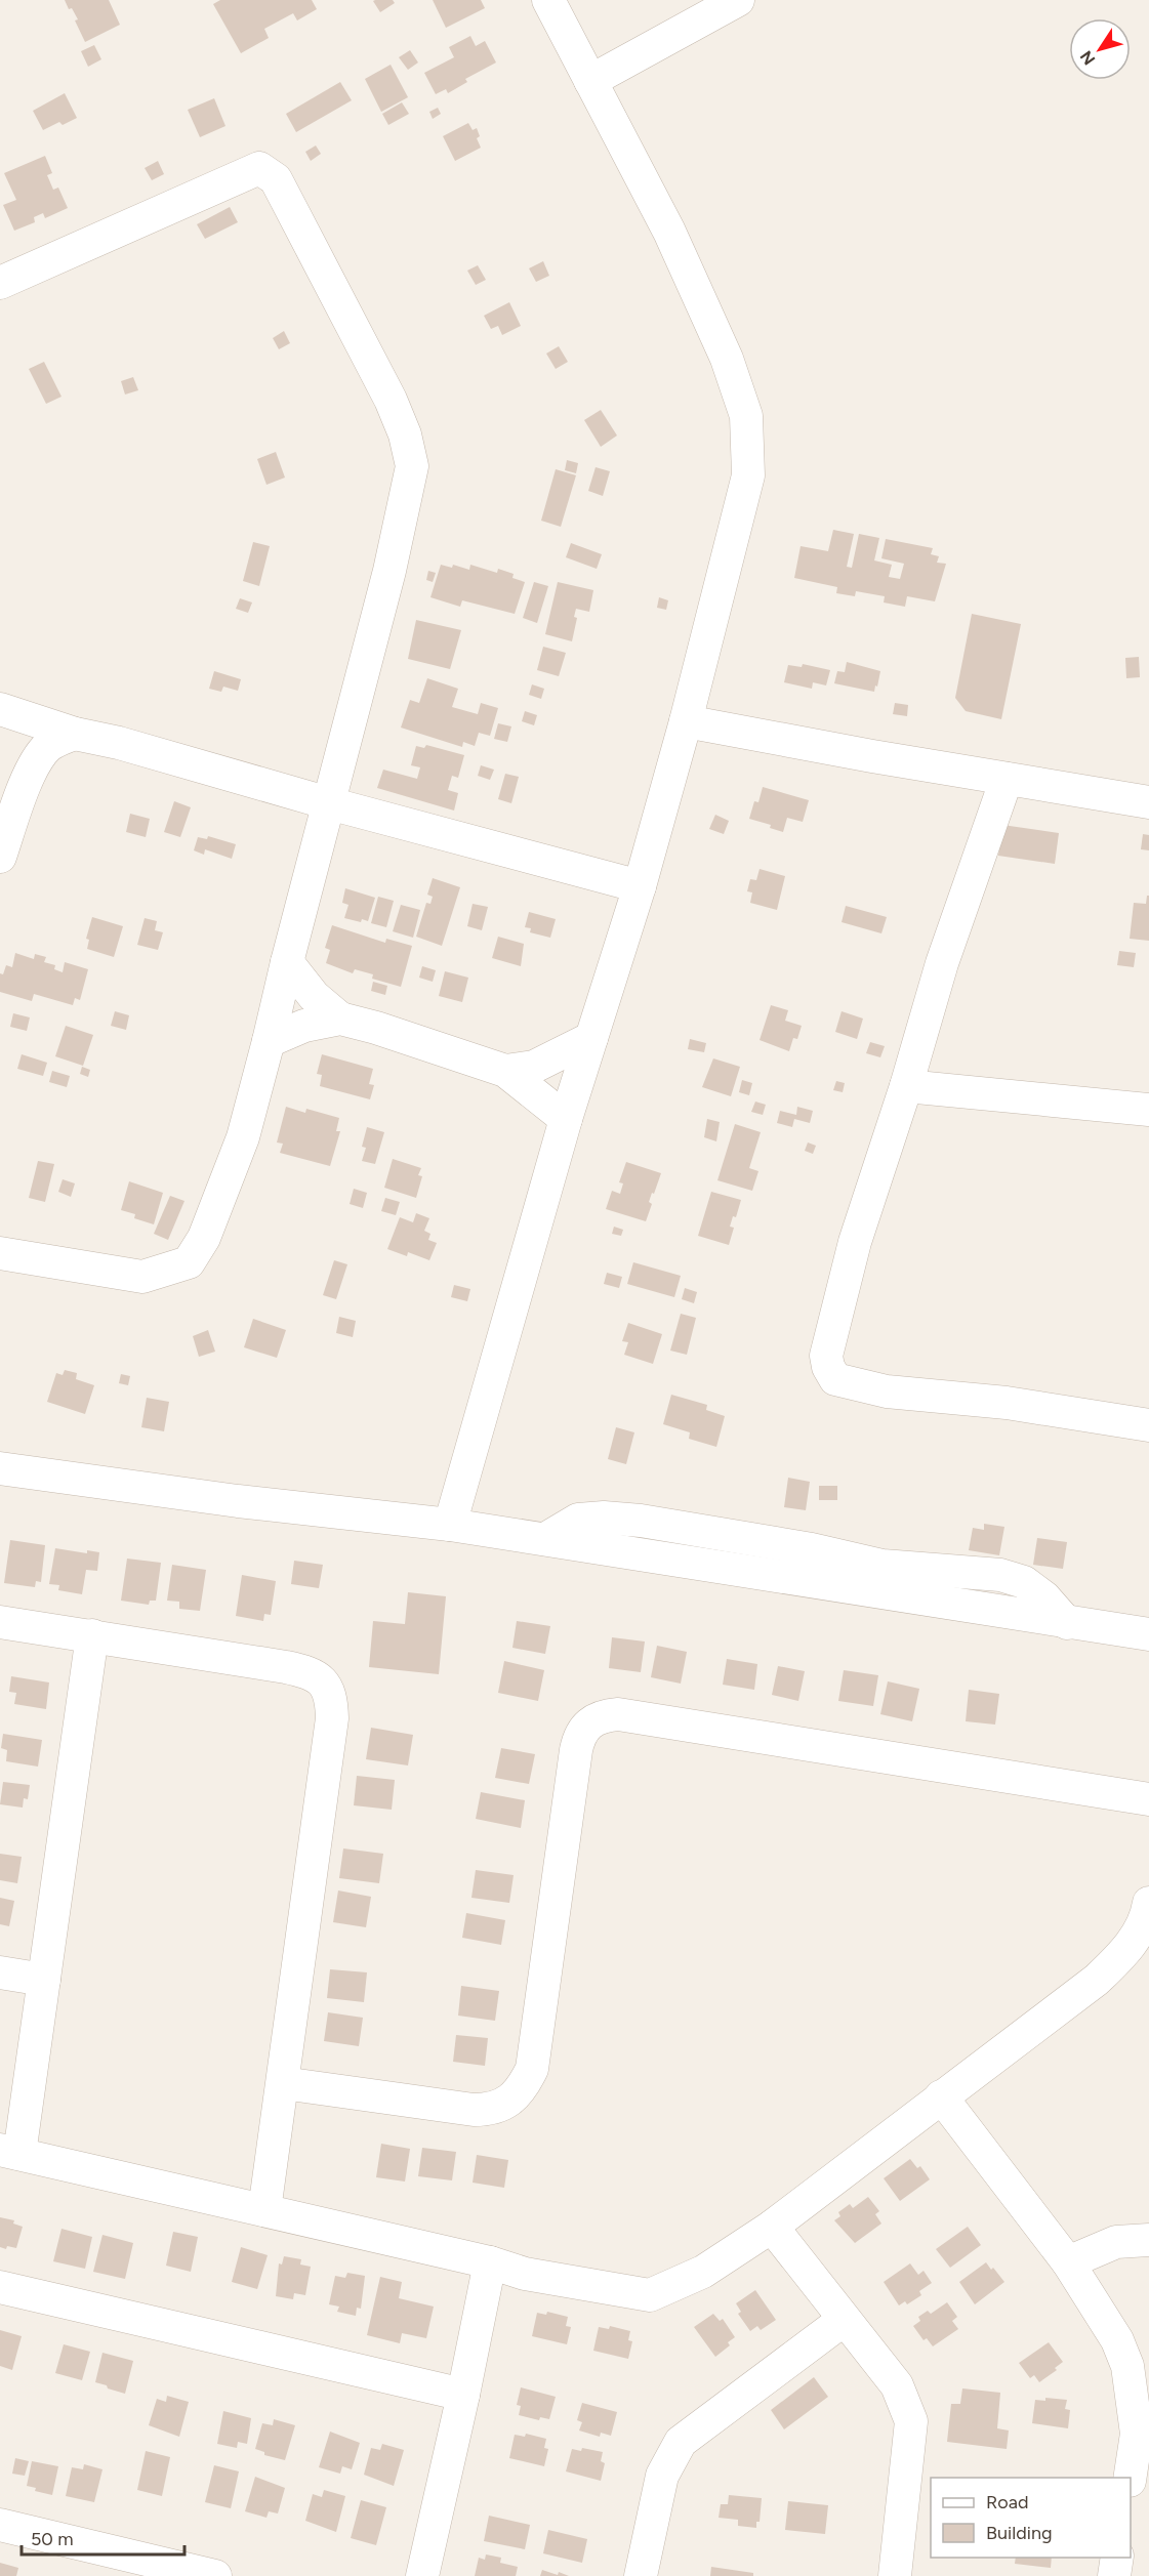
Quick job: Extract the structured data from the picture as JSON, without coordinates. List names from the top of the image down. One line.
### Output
{"legend":["Road","Building"],"scale_bar":"50 m","north":"bottom left"}
